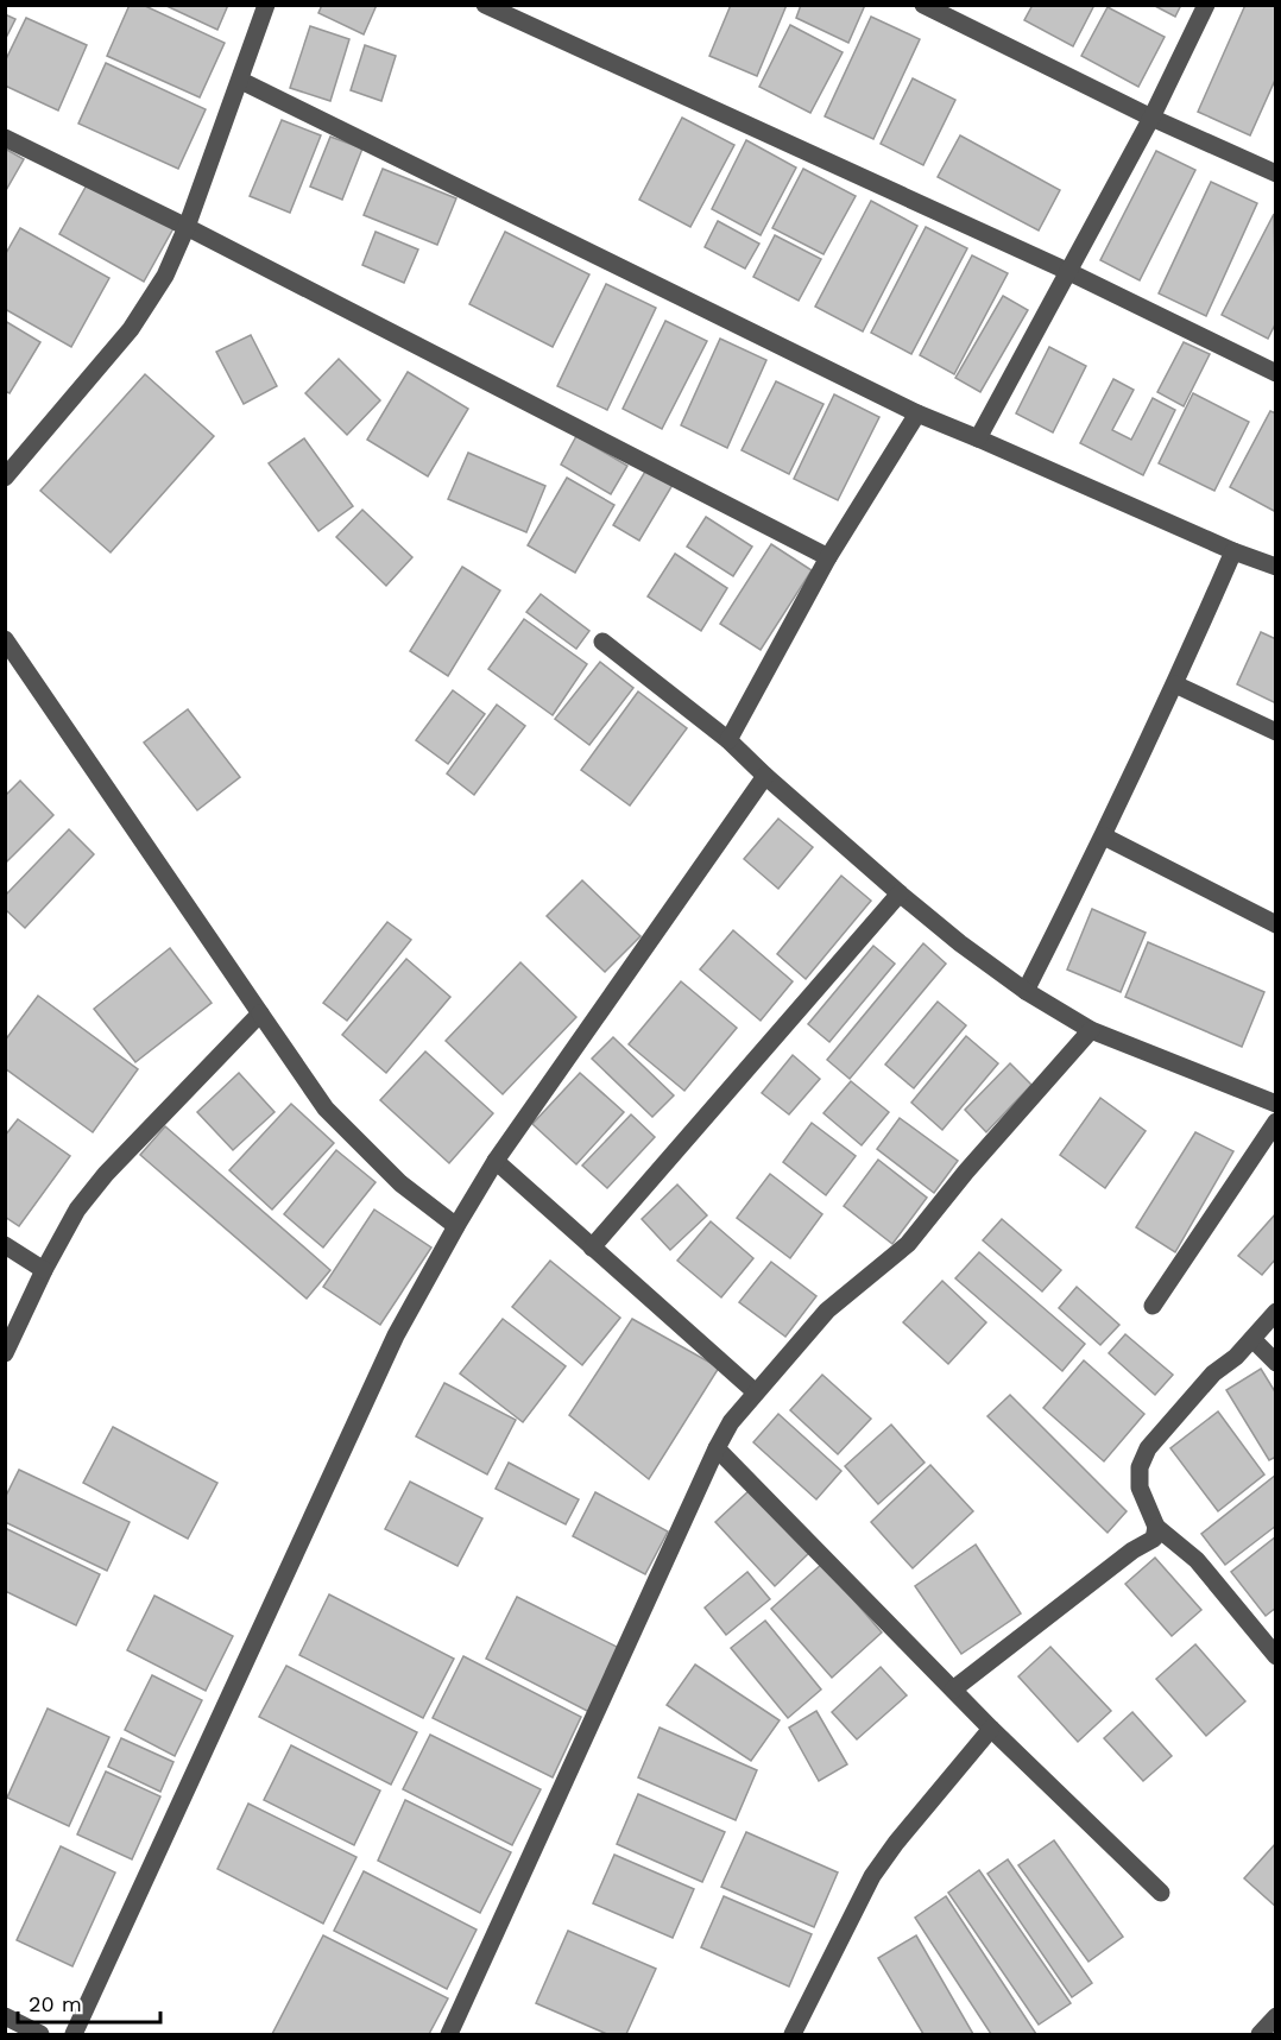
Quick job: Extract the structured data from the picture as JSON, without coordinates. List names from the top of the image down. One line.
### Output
{"scale_bar":"20 m"}
